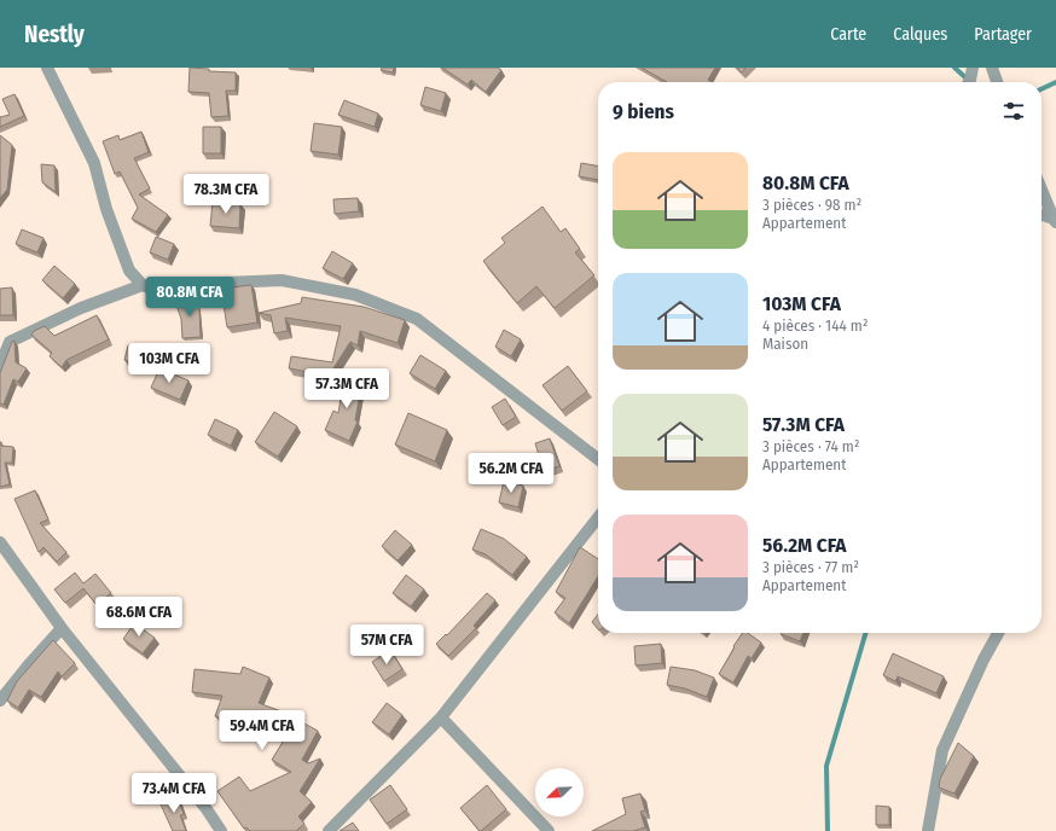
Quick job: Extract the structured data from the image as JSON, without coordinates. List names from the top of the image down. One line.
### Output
{"north":"bottom left","page":{"header":"Nestly","nav":["Carte","Calques","Partager"],"heading":"9 biens","list":[{"name":"80.8M CFA","note":"3 pièces · 98 m² · Appartement"},{"name":"103M CFA","note":"4 pièces · 144 m² · Maison"},{"name":"57.3M CFA","note":"3 pièces · 74 m² · Appartement"},{"name":"56.2M CFA","note":"3 pièces · 77 m² · Appartement"}],"price":["78.3M CFA","80.8M CFA","103M CFA","57.3M CFA","56.2M CFA","68.6M CFA","57M CFA","59.4M CFA","73.4M CFA"]}}
